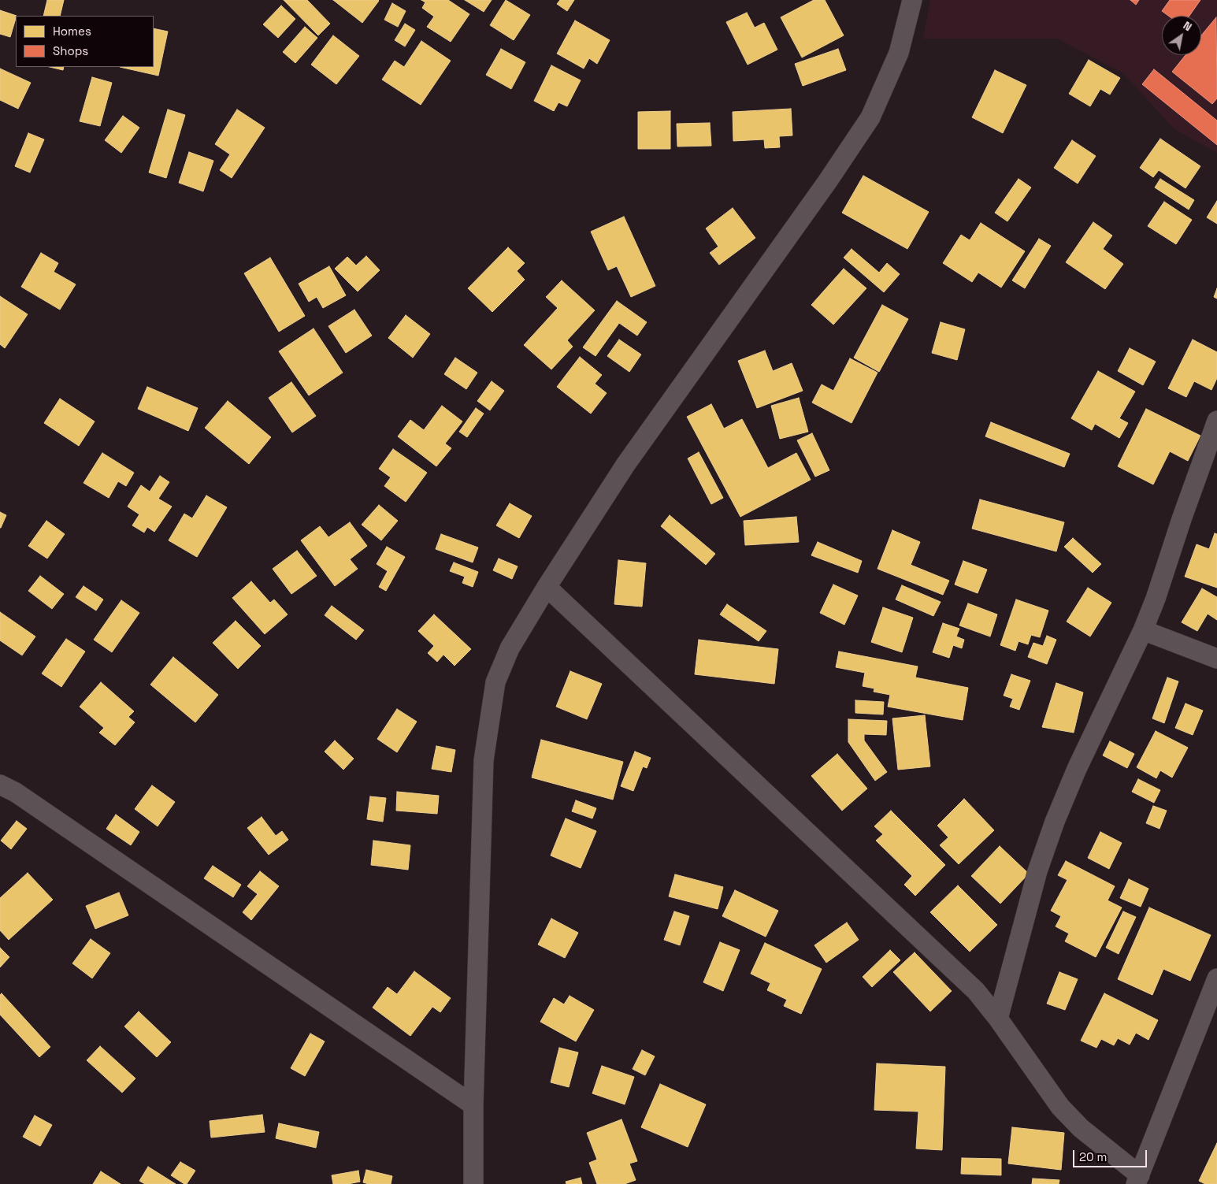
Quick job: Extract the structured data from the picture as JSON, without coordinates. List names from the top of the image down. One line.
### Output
{"legend":["Homes","Shops"],"scale_bar":"20 m","north":"top right"}
